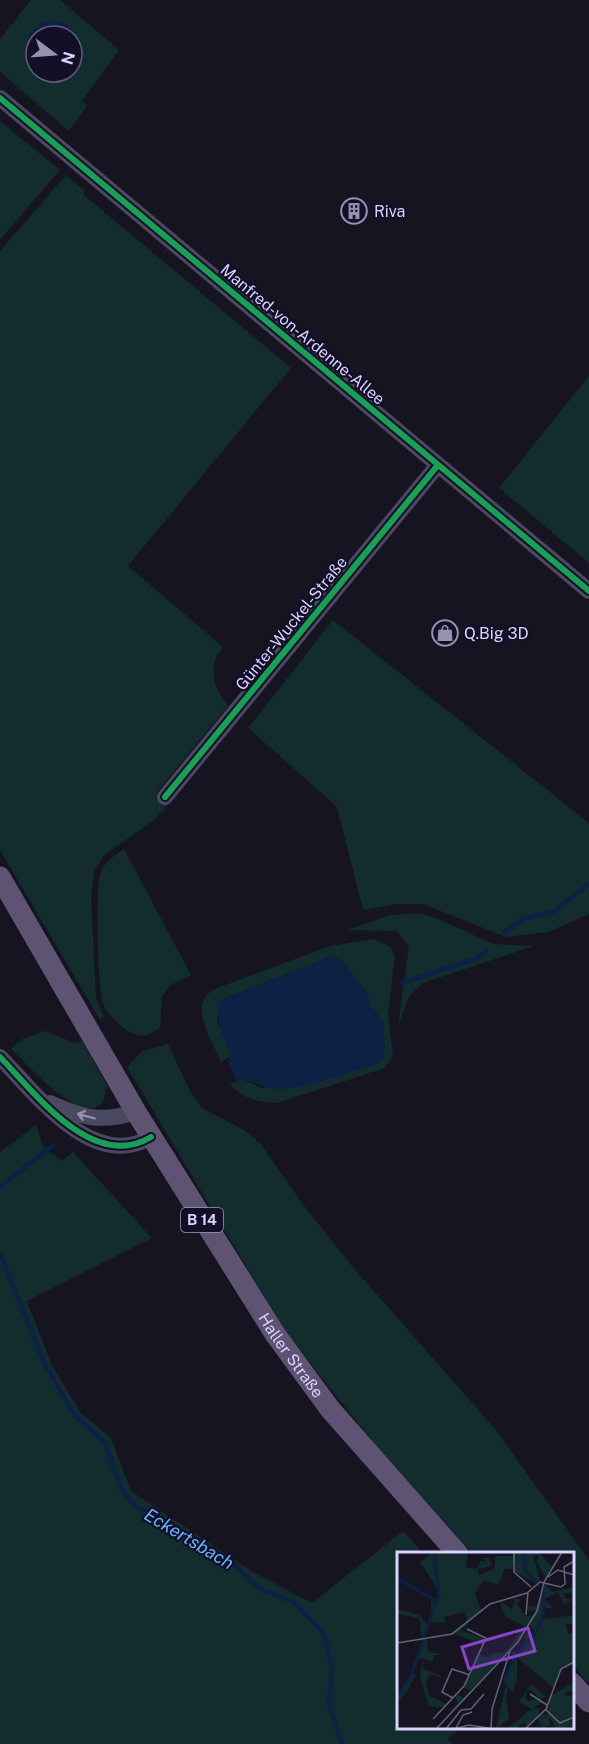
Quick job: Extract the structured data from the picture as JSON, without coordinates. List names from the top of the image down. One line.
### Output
{"streets":{"main road":["B 14","Haller Straße"],"street":["Manfred-von-Ardenne-Allee","Günter-Wuckel-Straße"]},"crossings":[["Manfred-von-Ardenne-Allee","Günter-Wuckel-Straße"],["B 14","Haller Straße"]],"water":["Eckertsbach"],"places":{"building":["Riva"],"shop":["Q.Big 3D"]},"north":"right"}
